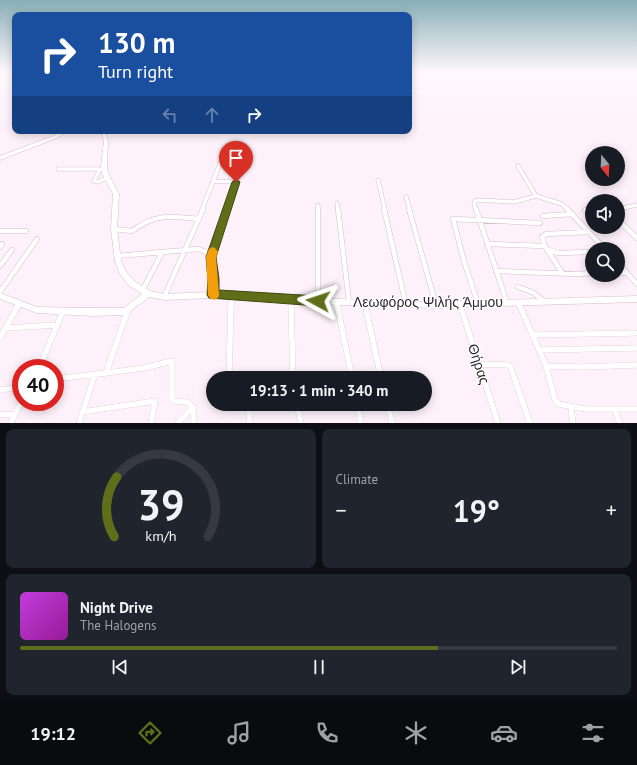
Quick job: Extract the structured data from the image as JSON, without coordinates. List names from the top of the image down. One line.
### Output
{"streets":{"street":["Λεωφόρος Ψιλής Άμμου","Θήρας"]},"crossings":[["Λεωφόρος Ψιλής Άμμου","Θήρας"]],"north":"bottom","page":{"turn":["130 m","Turn right"],"limit":"40","trip":"19:13 · 1 min · 340 m","tile":"Climate","heat":["−","19°","+"],"song":["Night Drive","The Halogens"],"tabs":"19:12","gauge":["39","km/h"]}}
